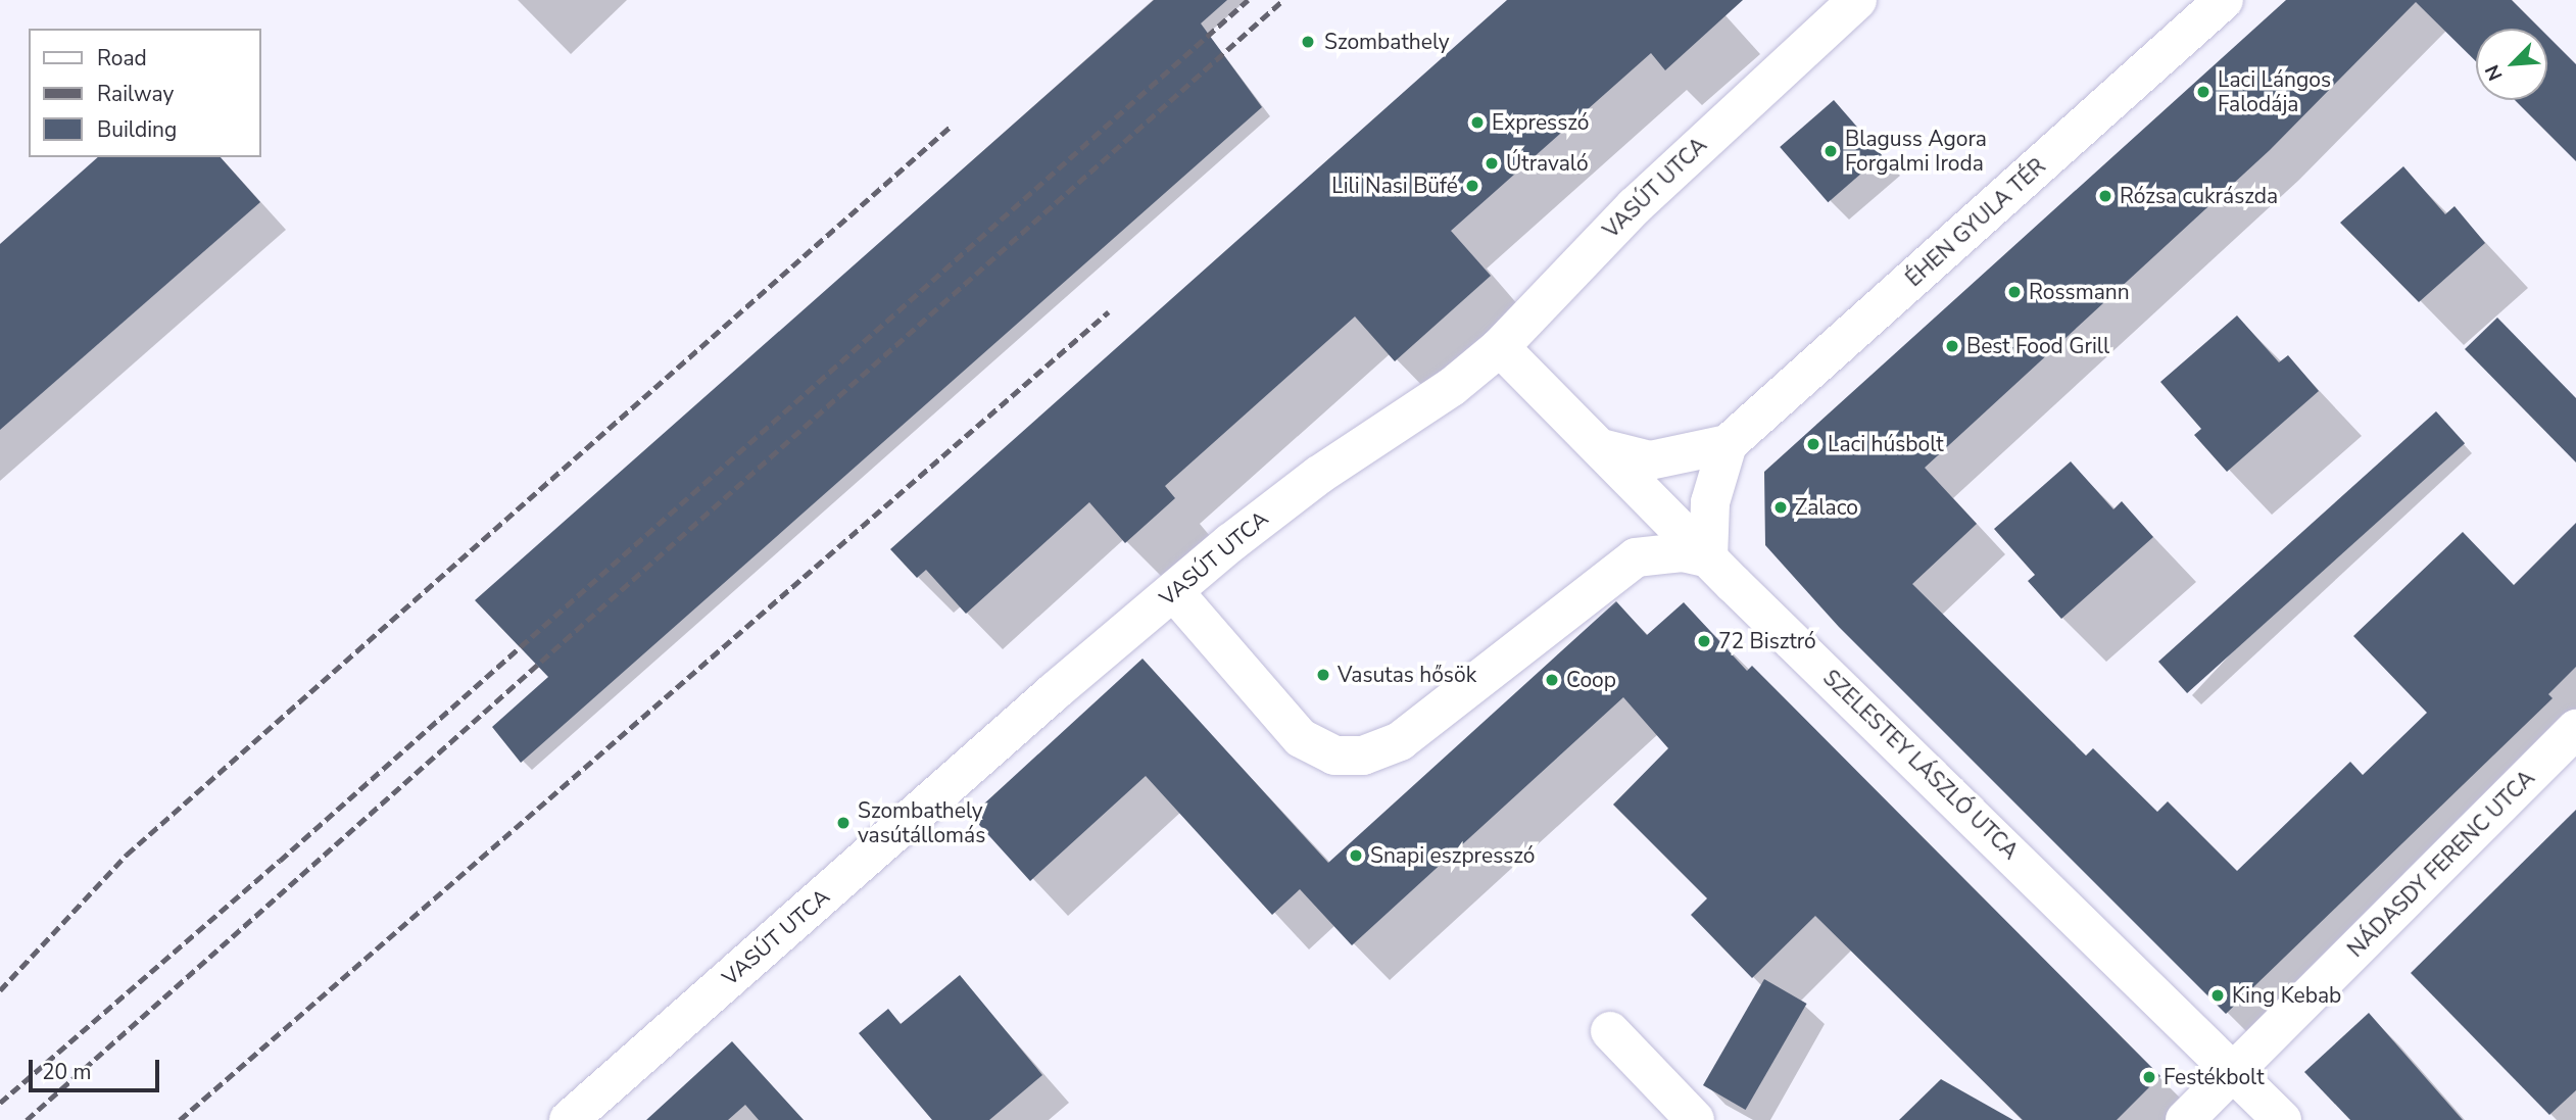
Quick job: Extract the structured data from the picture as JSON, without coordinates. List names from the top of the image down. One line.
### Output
{"streets":{"street":["VASÚT UTCA","ÉHEN GYULA TÉR","SZELESTEY LÁSZLÓ UTCA","NÁDASDY FERENC UTCA"]},"crossings":[["VASÚT UTCA","SZELESTEY LÁSZLÓ UTCA"],["ÉHEN GYULA TÉR","SZELESTEY LÁSZLÓ UTCA"],["SZELESTEY LÁSZLÓ UTCA","NÁDASDY FERENC UTCA"]],"places":["Szombathely","Laci Lángos Falodája","Expresszó","Blaguss Agora Forgalmi Iroda","Útravaló","Lili Nasi Büfé","Rózsa cukrászda","Rossmann","Best Food Grill","Laci húsbolt","Zalaco","72 Bisztró","Vasutas hősök","Coop","Szombathely vasútállomás","Snapi eszpresszó","King Kebab","Festékbolt"],"legend":["Road","Railway","Building"],"scale_bar":"20 m","north":"bottom left"}
